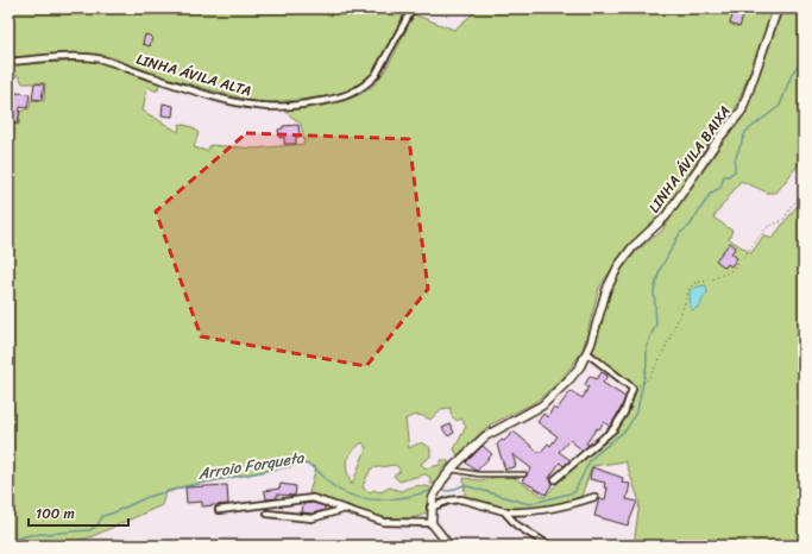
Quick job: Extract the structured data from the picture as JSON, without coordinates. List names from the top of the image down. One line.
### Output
{"streets":{"street":["LINHA ÁVILA ALTA","LINHA ÁVILA BAIXA"]},"water":["Arroio Forqueta"],"scale_bar":"100 m"}
